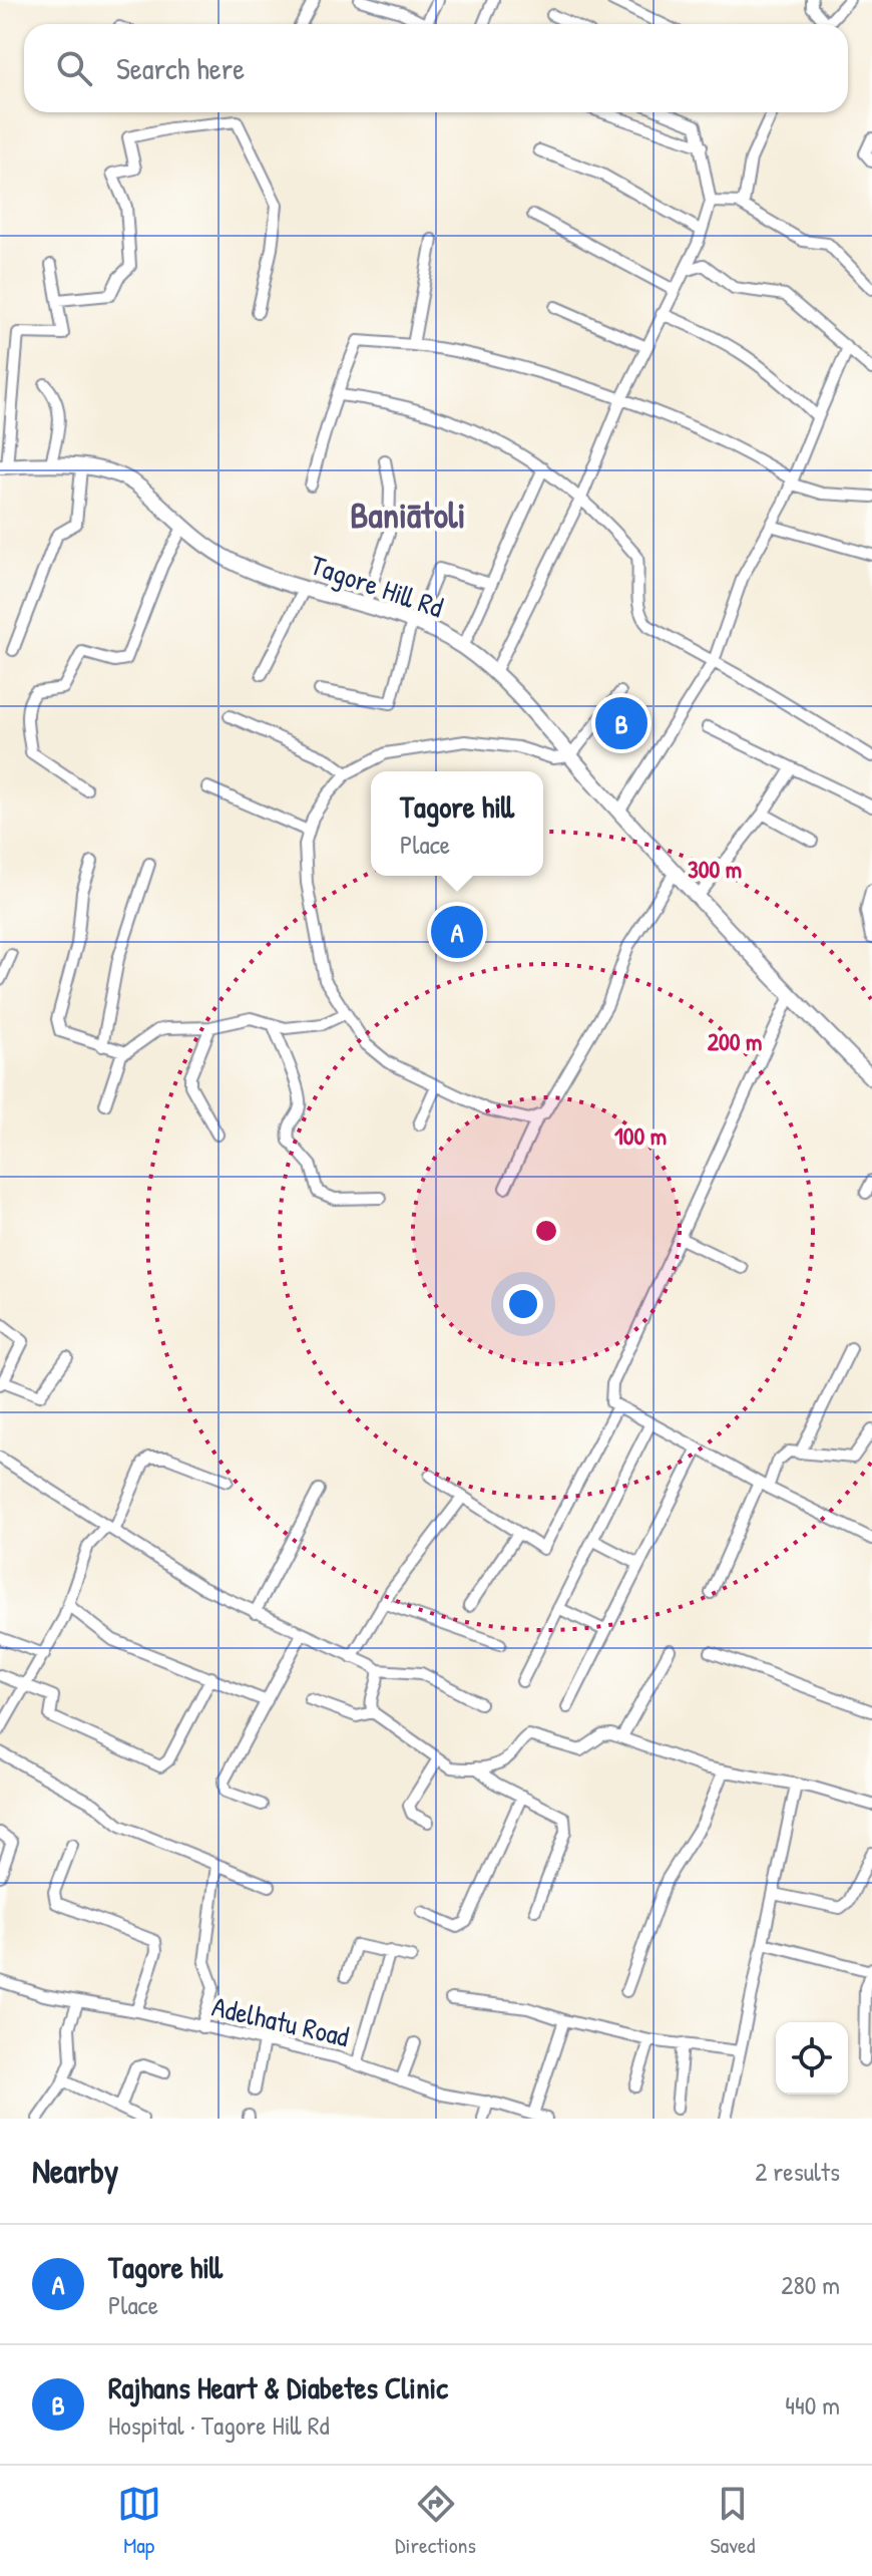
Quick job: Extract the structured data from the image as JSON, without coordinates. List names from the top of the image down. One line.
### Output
{"streets":{"main road":["Tagore Hill Rd"],"street":["Adelhatu Road"]},"districts":["Baniātoli"],"page":{"search":"Search here","pins":["B","A"],"popup":["Tagore hill","Place"],"heading":["Nearby","2 results"],"list":[{"mark":"A","name":"Tagore hill","note":"Place","value":"280 m"},{"mark":"B","name":"Rajhans Heart & Diabetes Clinic","note":"Hospital · Tagore Hill Rd","value":"440 m"}],"nav":["Map","Directions","Saved"]},"rings":["300 m","200 m","100 m"]}
